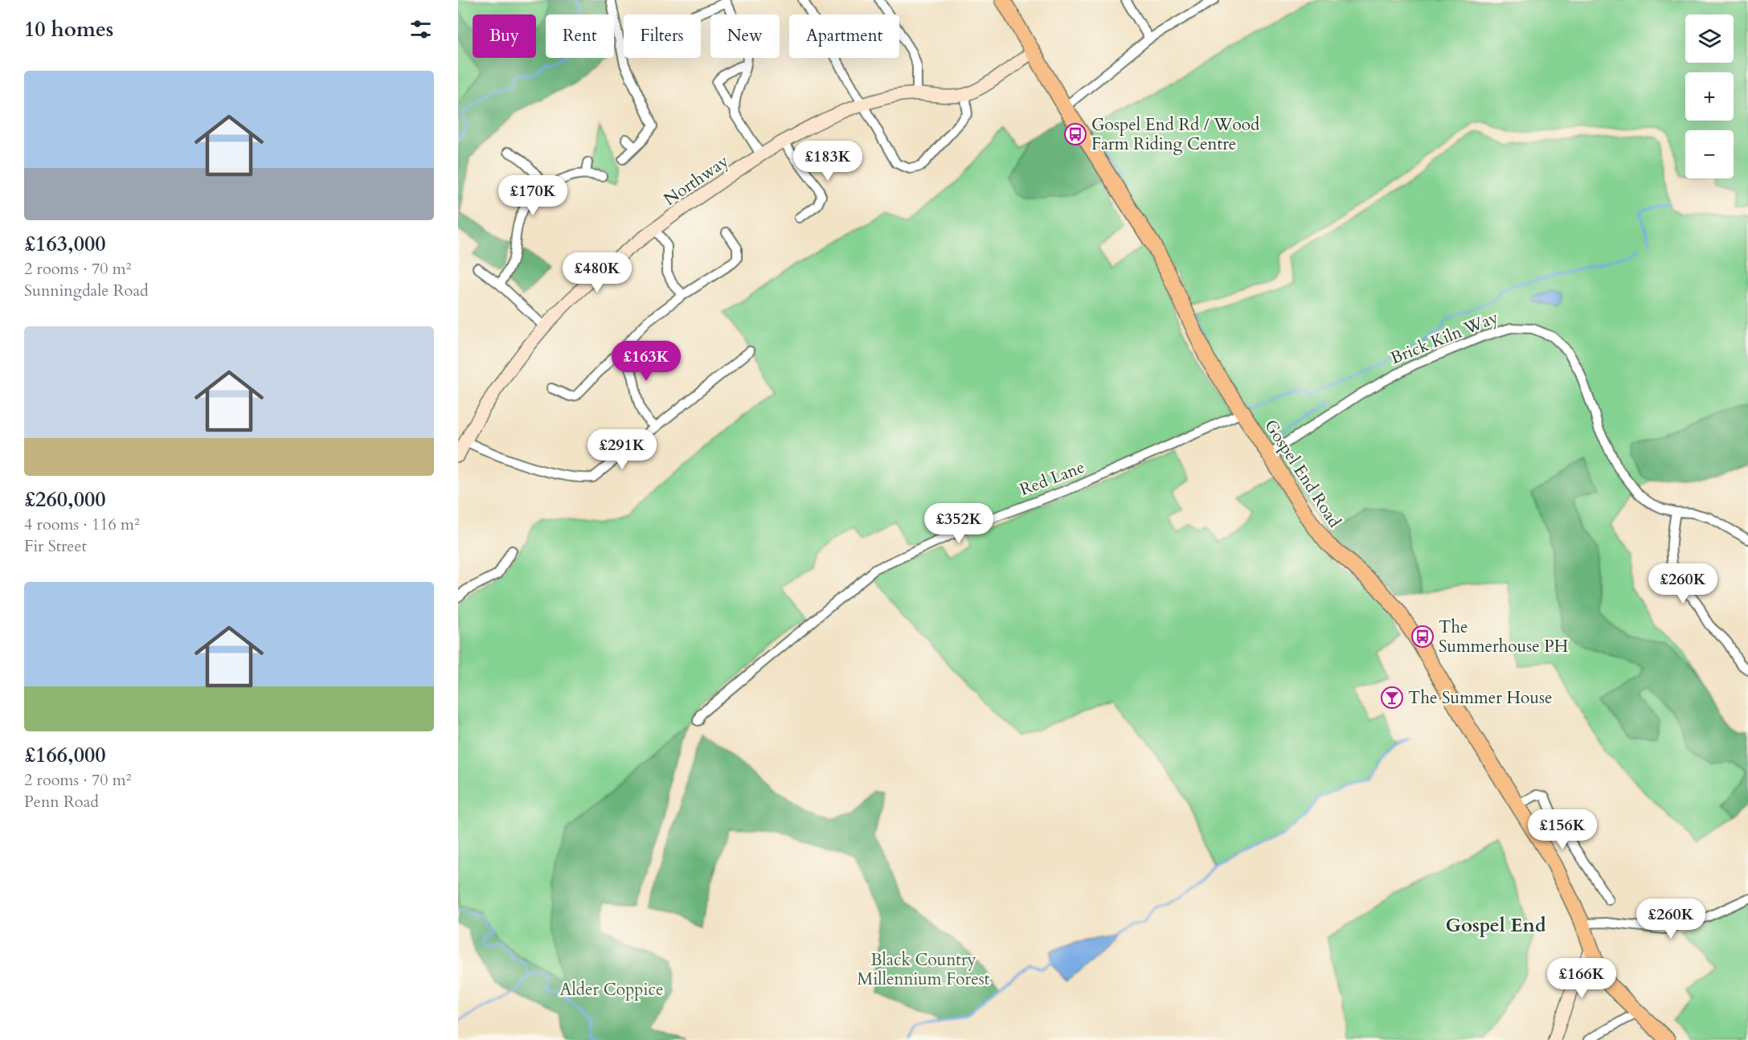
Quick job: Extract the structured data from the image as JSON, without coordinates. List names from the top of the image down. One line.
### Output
{"streets":{"main road":["Gospel End Road"],"street":["Northway","Brick Kiln Way","Red Lane"]},"crossings":[["Northway","Gospel End Road"],["Brick Kiln Way","Gospel End Road"],["Gospel End Road","Red Lane"]],"districts":["Gospel End"],"parks":["Black Country Millennium Forest","Alder Coppice"],"places":{"bus stop":["Gospel End Rd / Wood Farm Riding Centre","The Summerhouse PH"],"bar":["The Summer House"]},"page":{"heading":"10 homes","map_buttons":["+","−"],"chip":["Buy","Rent","Filters","New","Apartment"],"list":[{"name":"£163,000","note":"2 rooms · 70 m² · Sunningdale Road"},{"name":"£260,000","note":"4 rooms · 116 m² · Fir Street"},{"name":"£166,000","note":"2 rooms · 70 m² · Penn Road"}],"price":["£183K","£170K","£480K","£163K","£291K","£352K","£260K","£156K","£260K","£166K"]}}
